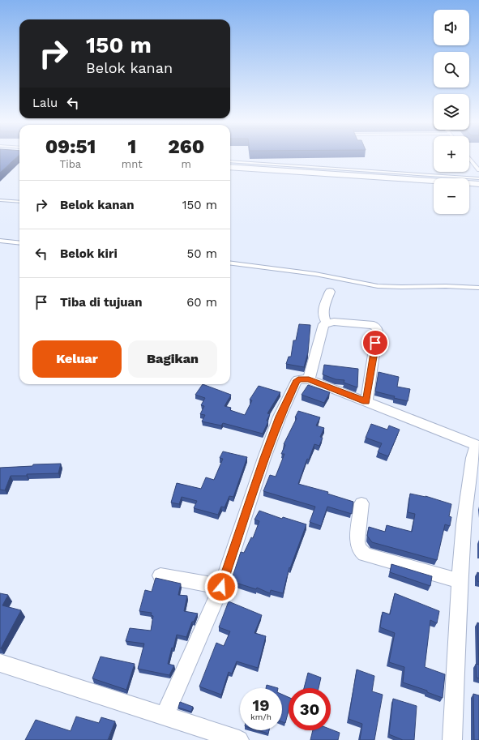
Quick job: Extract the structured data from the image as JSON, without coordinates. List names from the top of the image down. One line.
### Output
{"page":{"map_buttons":["+","−"],"turn":["150 m","Belok kanan"],"then":"Lalu","eta":["09:51","Tiba","1","mnt","260","m"],"list":[{"name":"Belok kanan","value":"150 m"},{"name":"Belok kiri","value":"50 m"},{"name":"Tiba di tujuan","value":"60 m"}],"buttons":["Keluar","Bagikan"],"speed":"19 km/h","limit":"30"}}
